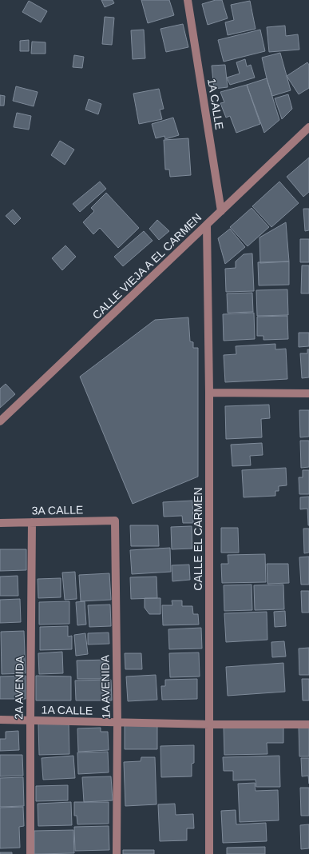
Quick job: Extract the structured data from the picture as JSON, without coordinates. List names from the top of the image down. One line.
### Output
{"streets":{"street":["1A CALLE","CALLE VIEJA A EL CARMEN","3A CALLE","CALLE EL CARMEN","1A AVENIDA","2A AVENIDA"]},"crossings":[["1A CALLE","CALLE VIEJA A EL CARMEN"],["1A CALLE","CALLE EL CARMEN"],["1A CALLE","1A AVENIDA"],["1A CALLE","2A AVENIDA"],["CALLE VIEJA A EL CARMEN","CALLE EL CARMEN"],["3A CALLE","1A AVENIDA"],["3A CALLE","2A AVENIDA"]]}
